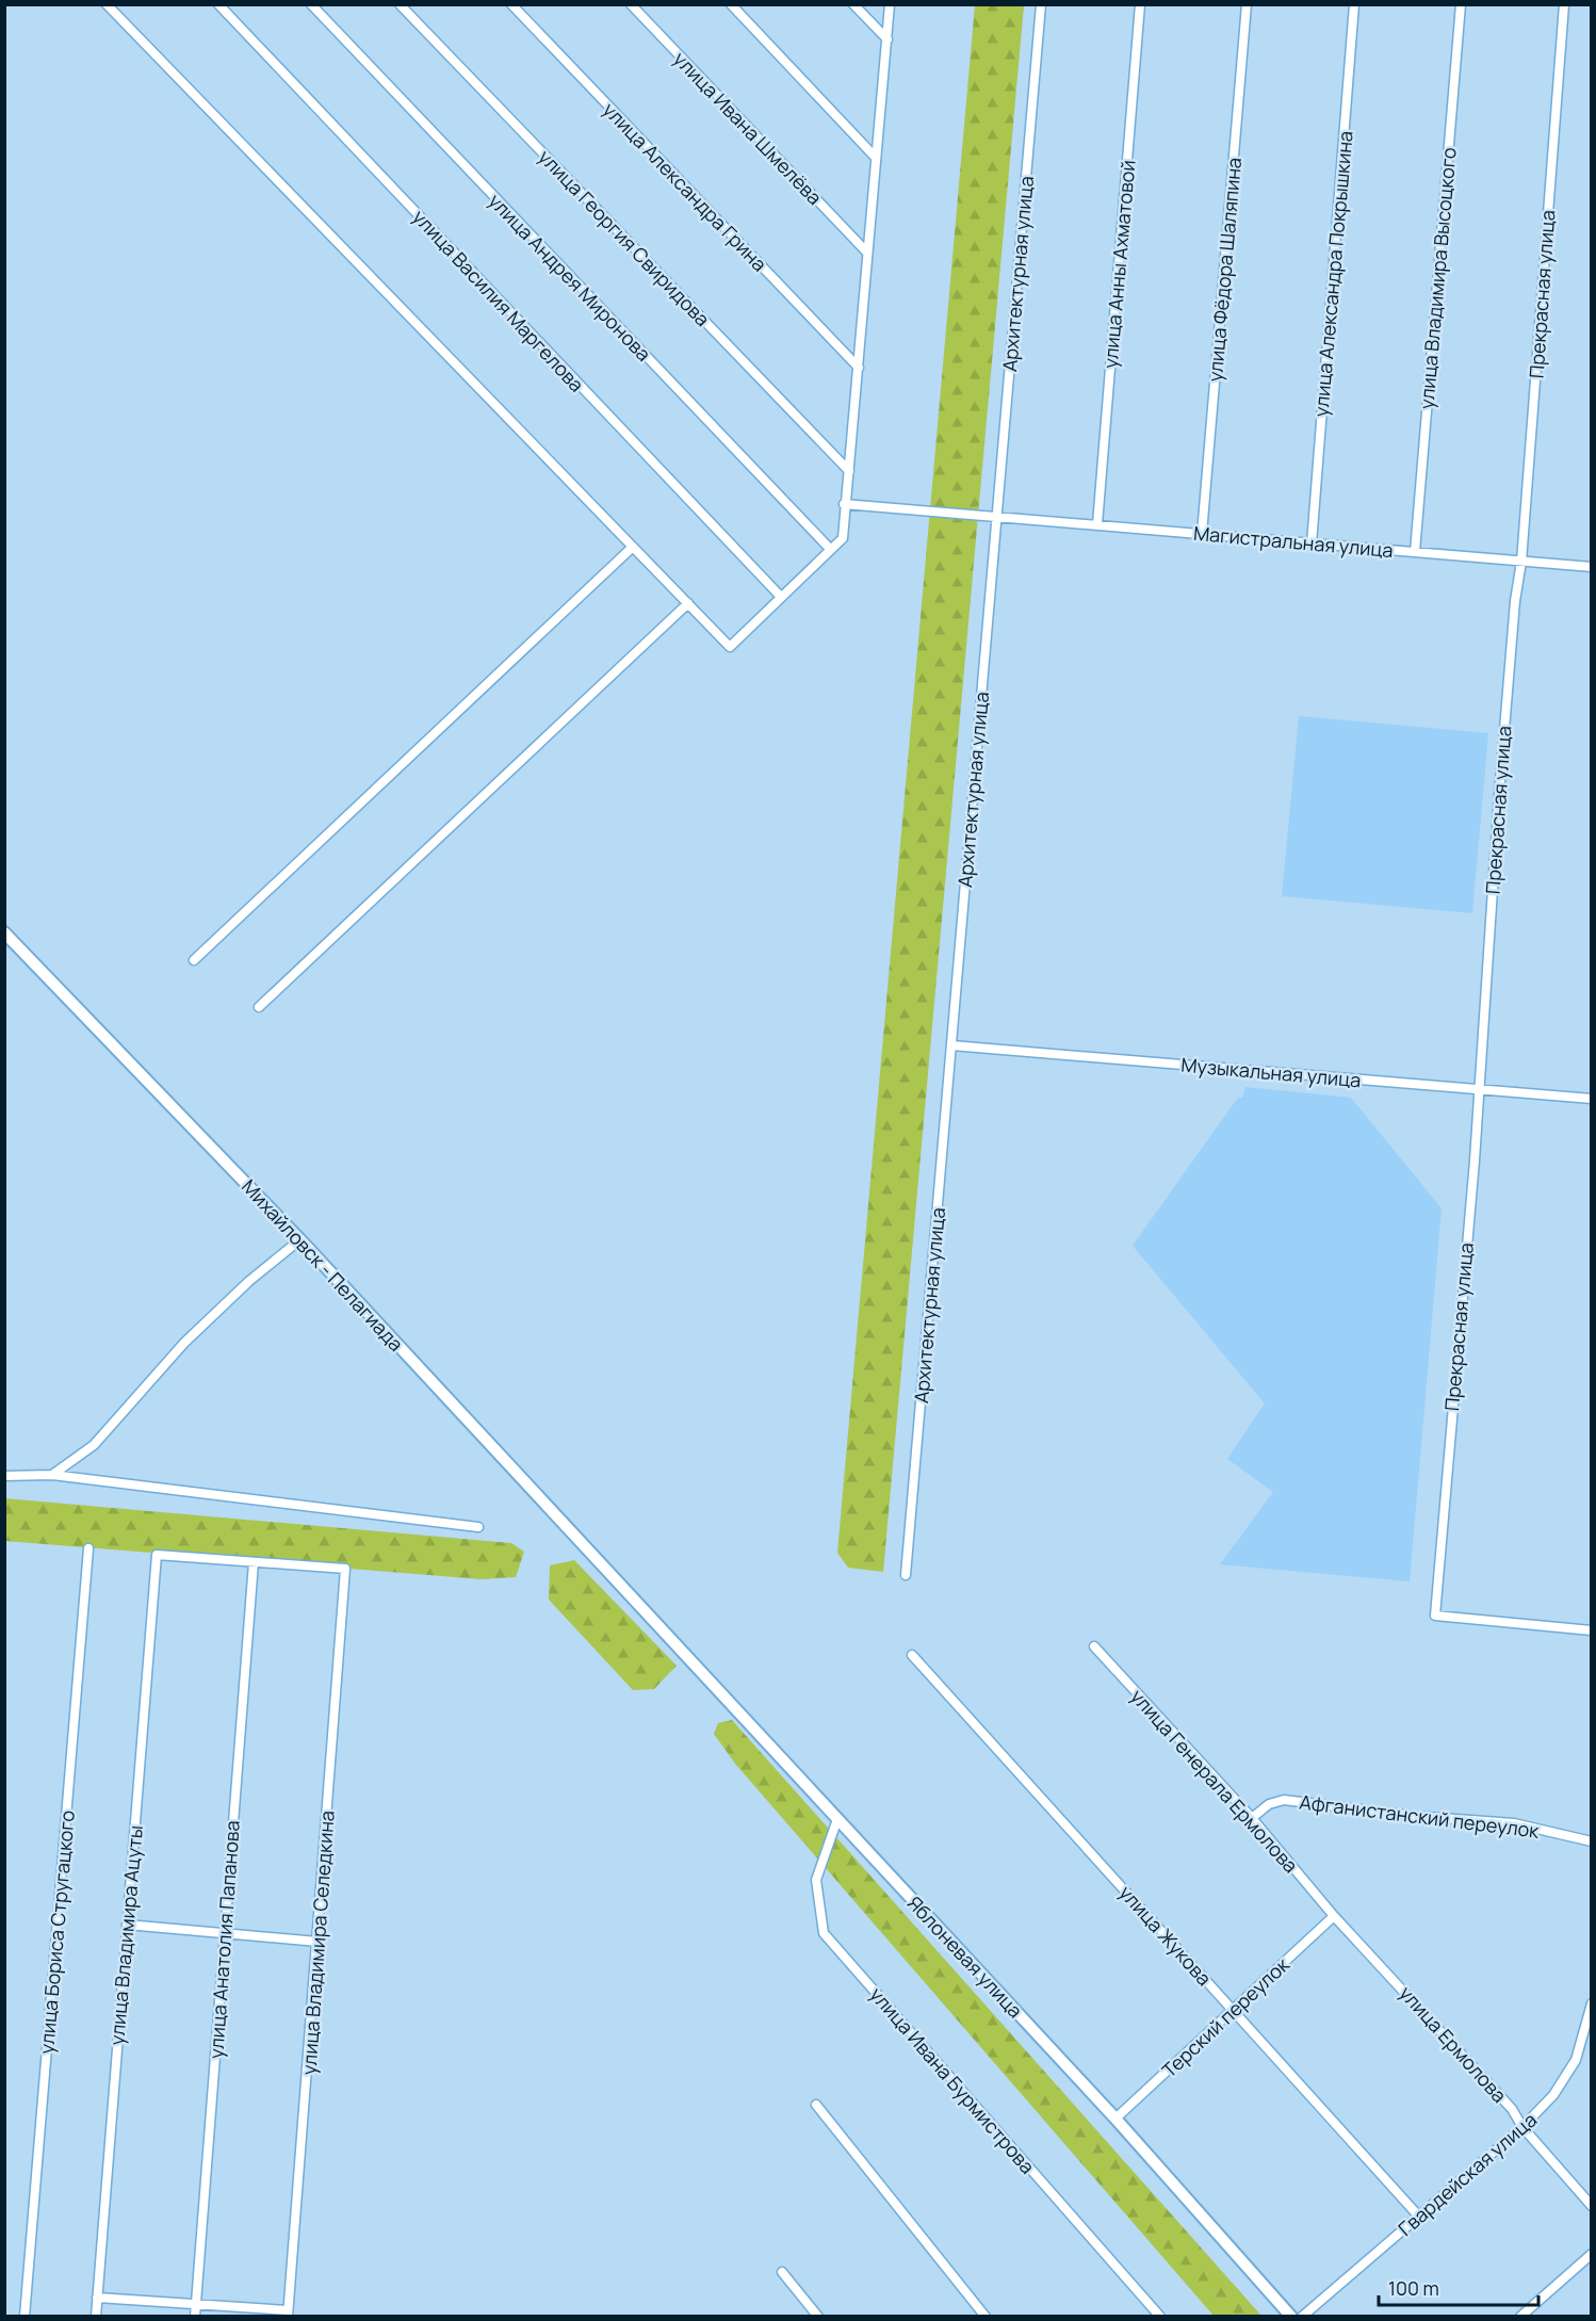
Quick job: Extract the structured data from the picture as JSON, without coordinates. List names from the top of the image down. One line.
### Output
{"streets":{"street":["улица Ивана Шмелёва","улица Александра Грина","улица Георгия Свиридова","улица Анны Ахматовой","улица Фёдора Шаляпина","Архитектурная улица","улица Александра Покрышкина","улица Андрея Миронова","улица Владимира Высоцкого","Прекрасная улица","улица Василия Маргелова","Магистральная улица","Музыкальная улица","Михайловск - Пелагиада","улица Генерала Ермолова","Афганистанский переулок","улица Бориса Стругацкого","улица Владимира Ацуты","улица Жукова","улица Анатолия Папанова","улица Владимира Селедкина","Яблоневая улица","Терский переулок","улица Ермолова","улица Ивана Бурмистрова","Гвардейская улица"]},"crossings":[["улица Анны Ахматовой","Магистральная улица"],["улица Фёдора Шаляпина","Магистральная улица"],["Архитектурная улица","Магистральная улица"],["Архитектурная улица","Музыкальная улица"],["улица Александра Покрышкина","Магистральная улица"],["улица Владимира Высоцкого","Магистральная улица"],["Прекрасная улица","Магистральная улица"],["Прекрасная улица","Музыкальная улица"],["Михайловск - Пелагиада","Яблоневая улица"],["улица Генерала Ермолова","Афганистанский переулок"],["улица Генерала Ермолова","Терский переулок"],["улица Генерала Ермолова","улица Ермолова"],["улица Владимира Ацуты","улица Анатолия Папанова"],["улица Владимира Ацуты","улица Владимира Селедкина"],["улица Жукова","Терский переулок"],["улица Жукова","Гвардейская улица"],["улица Анатолия Папанова","улица Владимира Селедкина"],["Яблоневая улица","Терский переулок"],["Яблоневая улица","улица Ивана Бурмистрова"],["Терский переулок","улица Ермолова"],["улица Ермолова","Гвардейская улица"]],"scale_bar":"100 m"}
